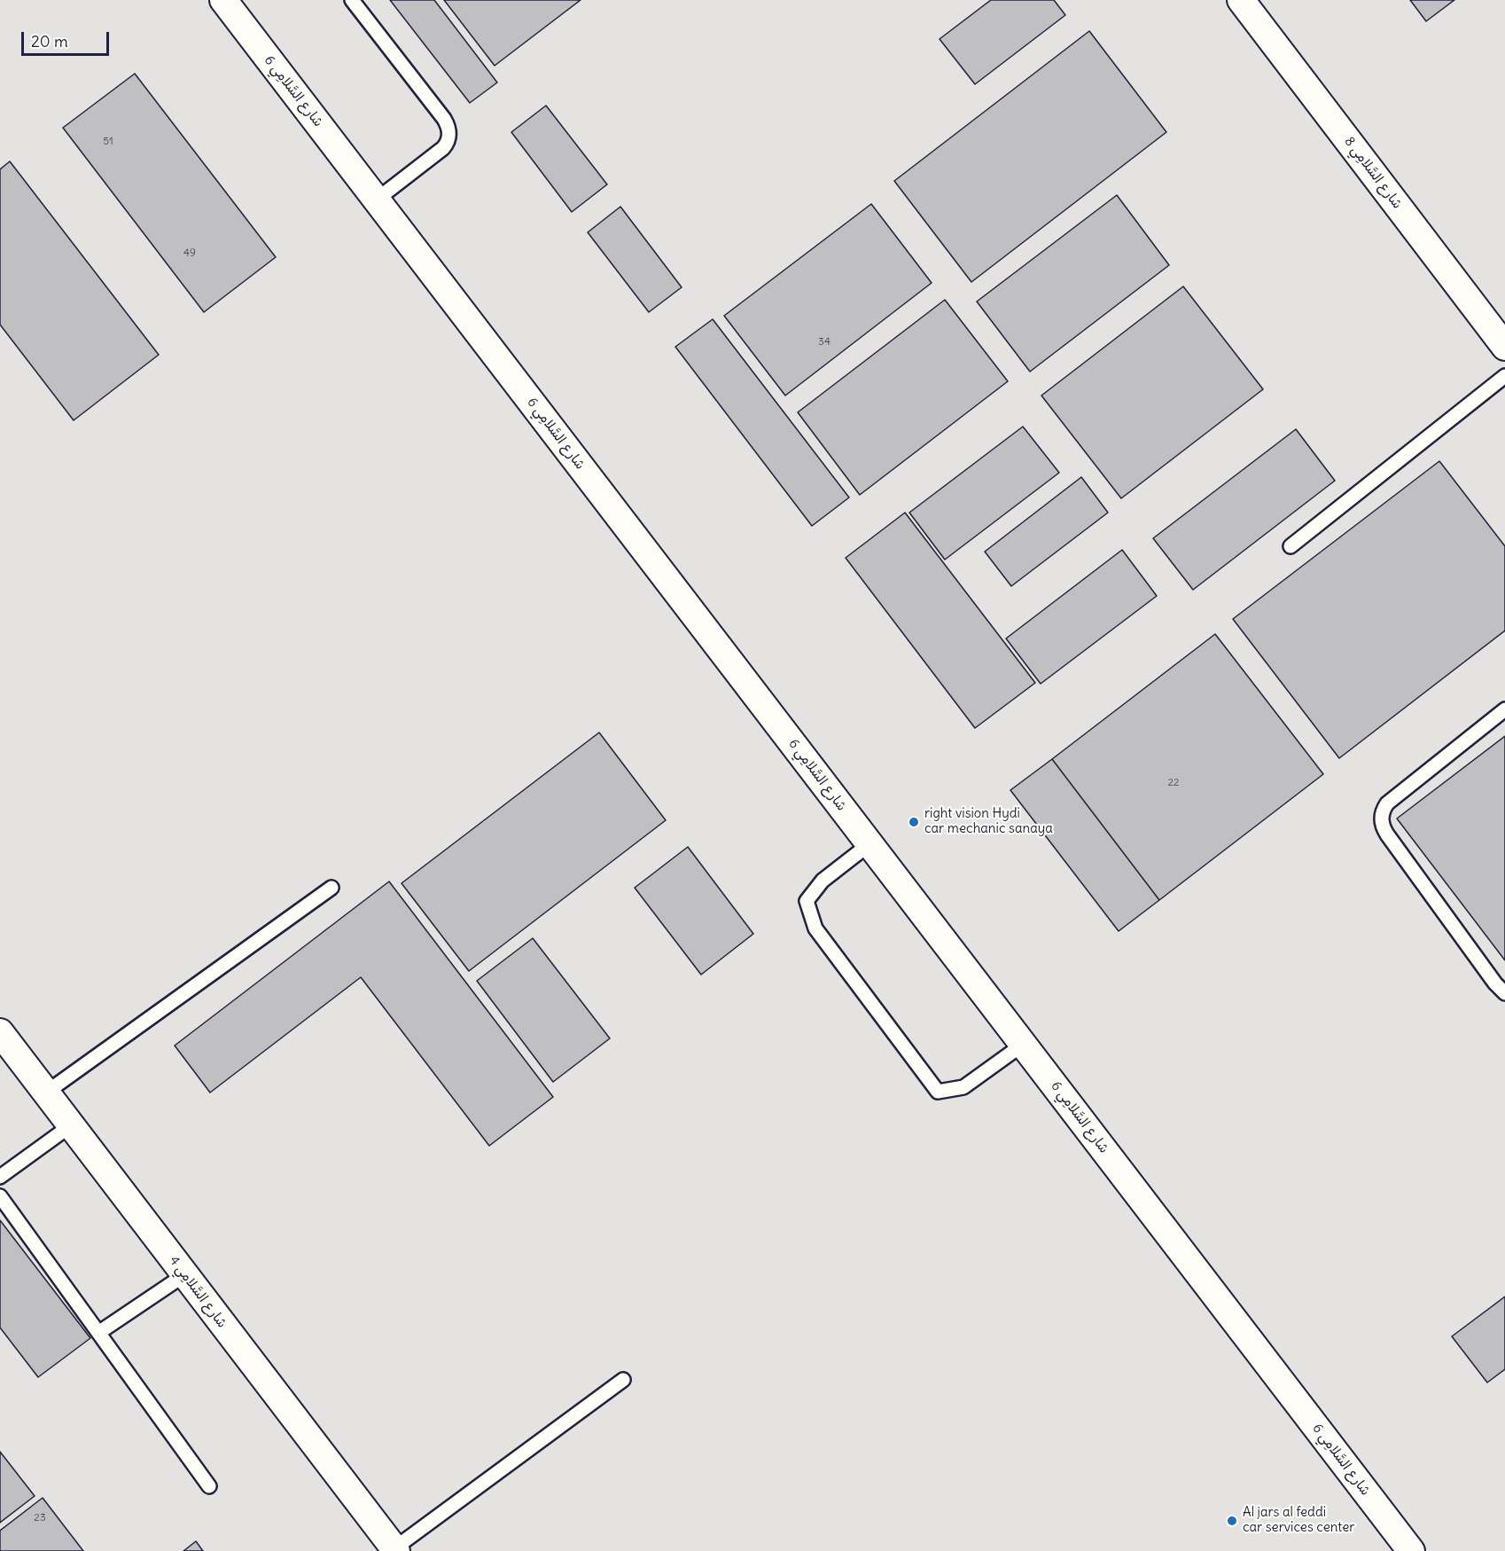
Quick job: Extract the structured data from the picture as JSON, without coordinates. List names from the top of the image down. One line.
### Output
{"streets":{"street":["شارع السَّلامِي 6","شارع السَّلامِي 8","شارع السَّلامِي 4"]},"places":["right vision Hydi car mechanic sanaya","Al jars al feddi car services center"],"house_numbers":["51","49","34","22","23"],"scale_bar":"20 m"}
